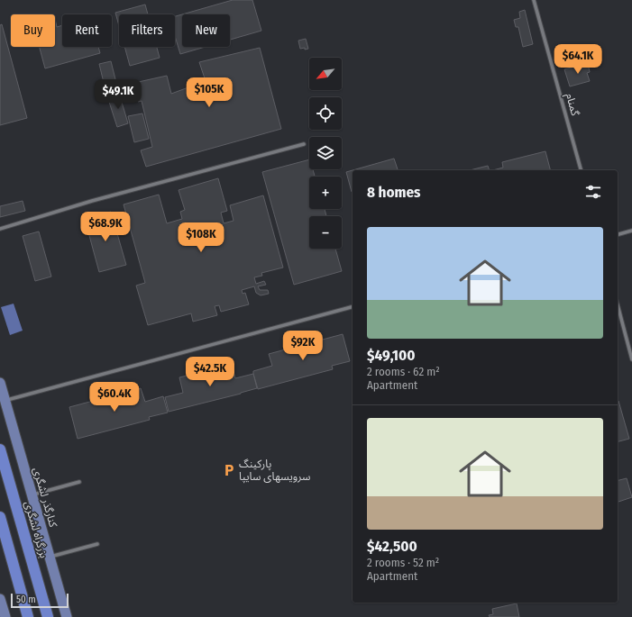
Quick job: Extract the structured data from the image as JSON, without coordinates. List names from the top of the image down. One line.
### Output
{"streets":{"highway":["بزرگراه لشگری"],"main road":["کنارگذر لشگری"],"lane":["گمنام"]},"places":{"parking":["پارکینگ سرویسهای سایپا"]},"scale_bar":"50 m","north":"bottom left","page":{"chip":["Buy","Rent","Filters","New"],"price":["$64.1K","$105K","$49.1K","$68.9K","$108K","$92K","$42.5K","$60.4K"],"map_buttons":["+","−"],"heading":"8 homes","list":[{"name":"$49,100","note":"2 rooms · 62 m² · Apartment"},{"name":"$42,500","note":"2 rooms · 52 m² · Apartment"}],"scale":"50 m"}}
